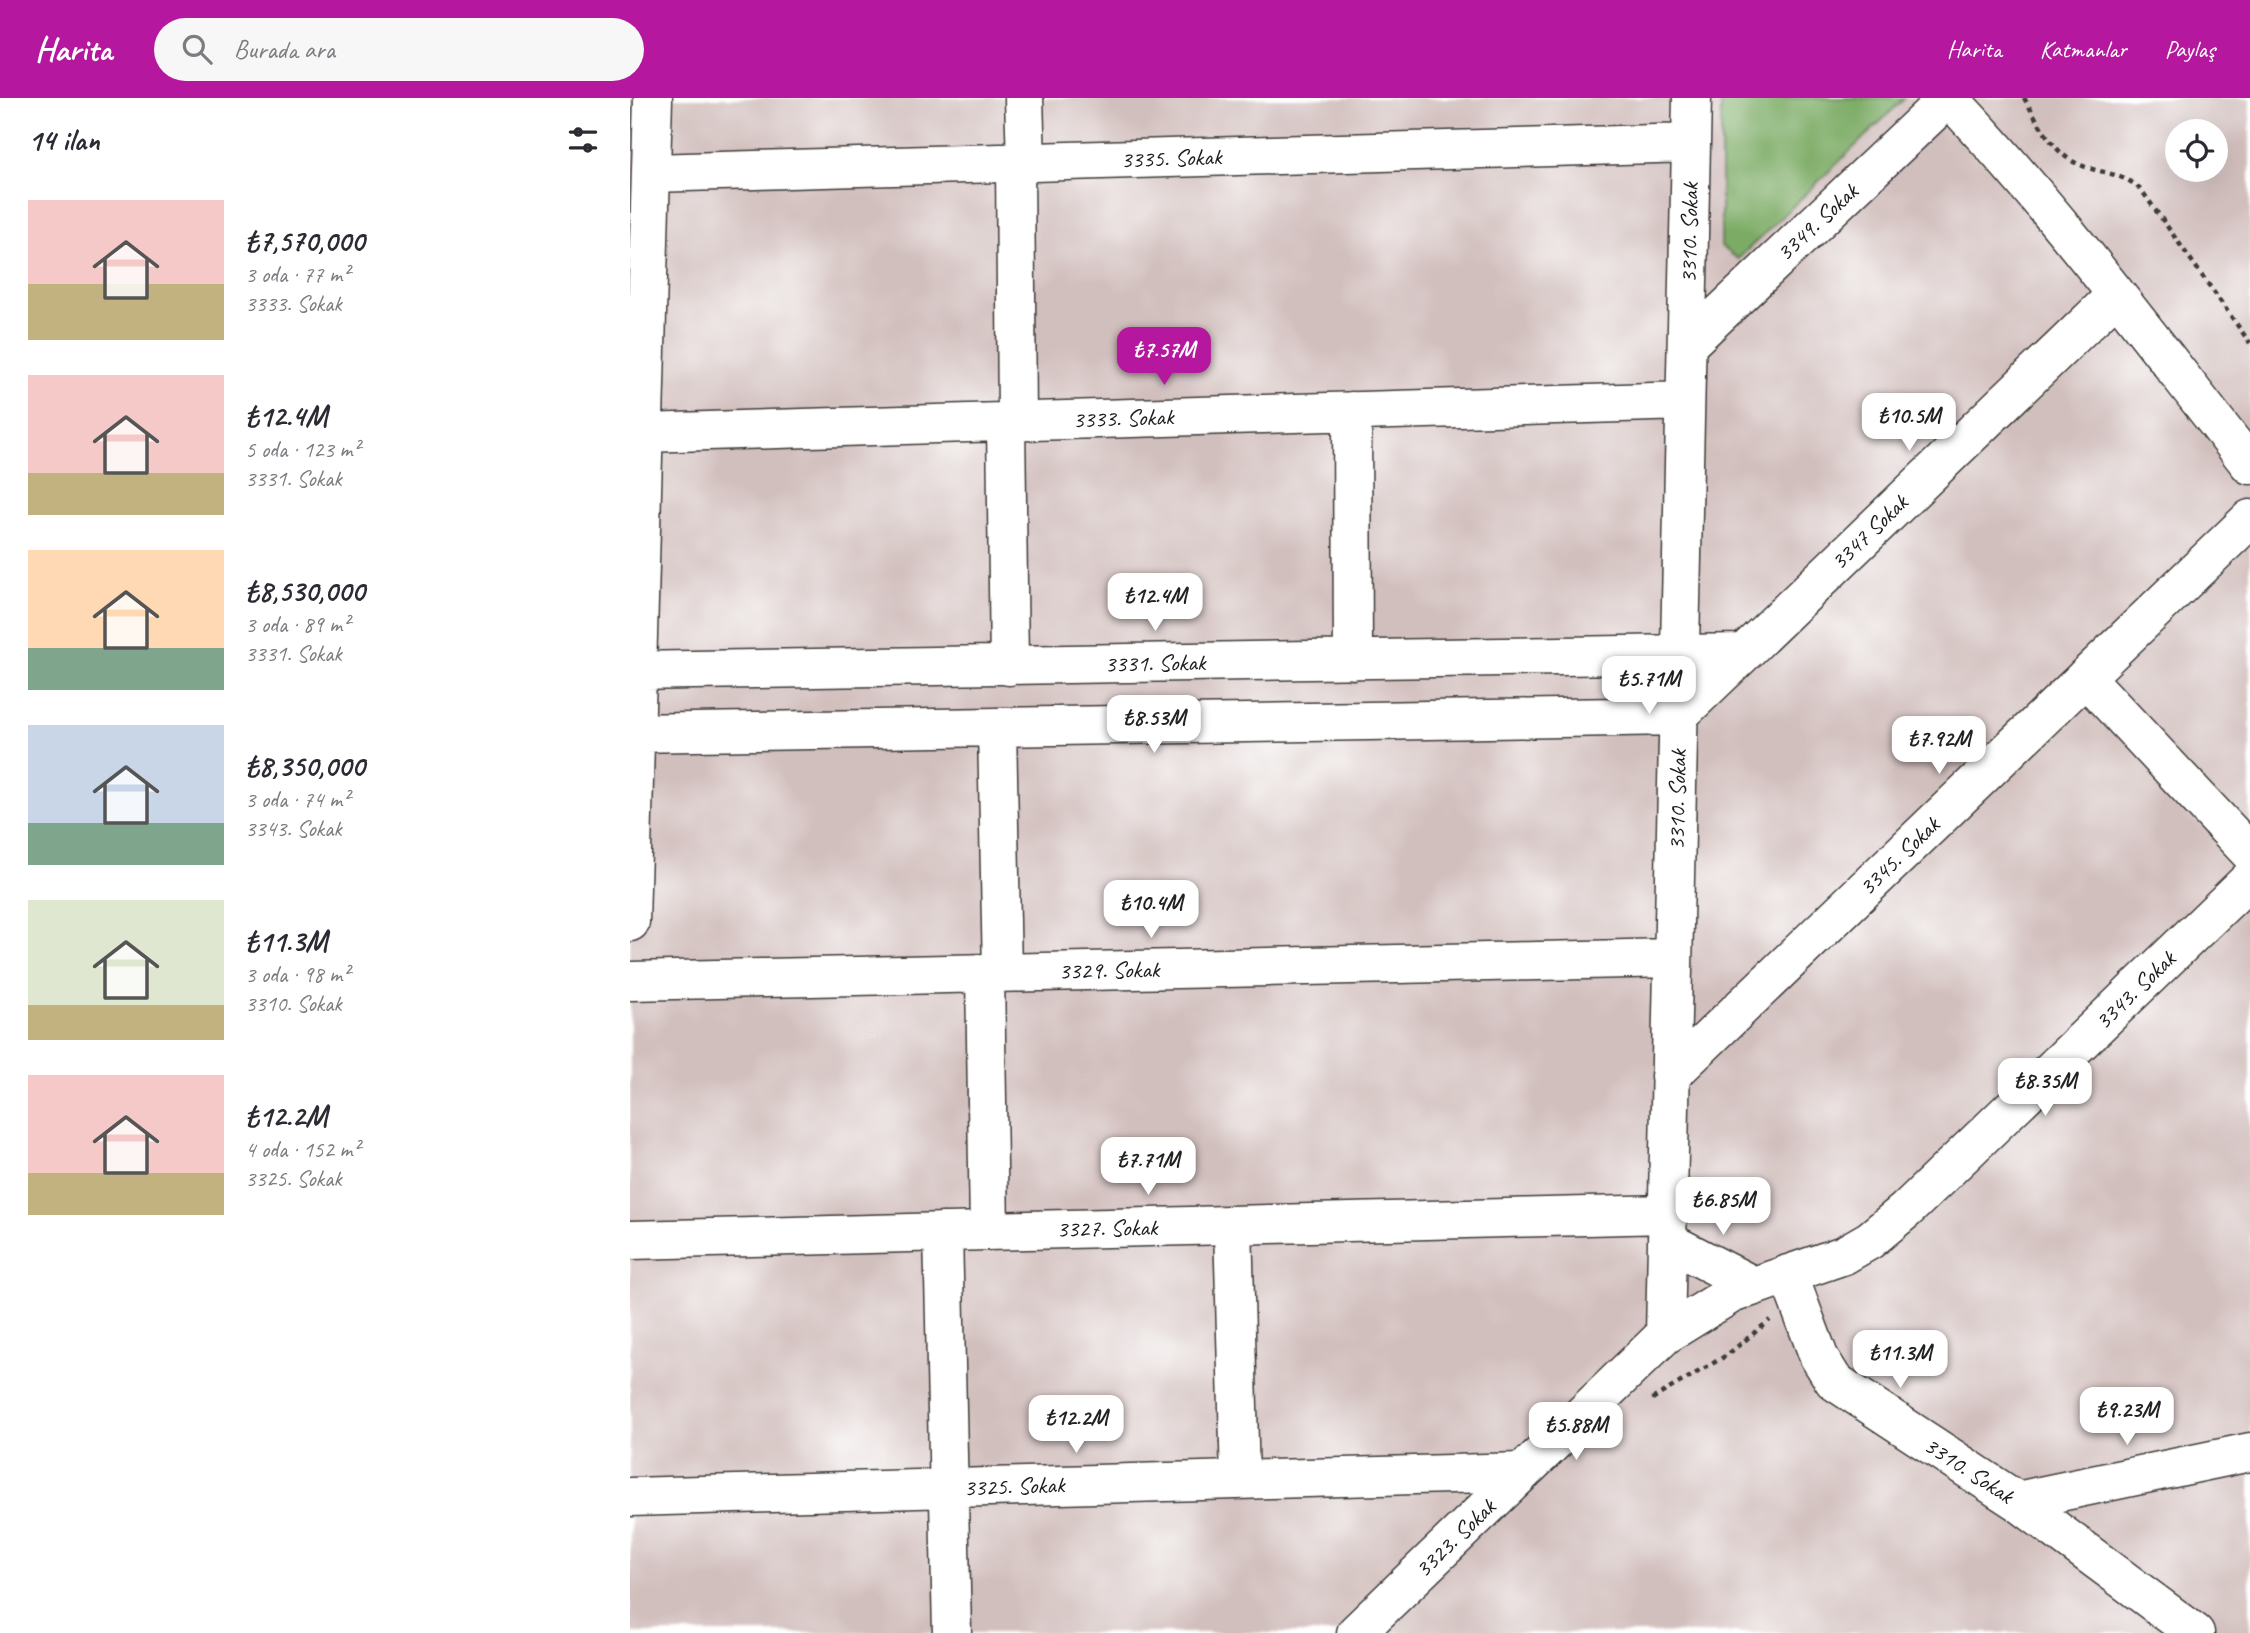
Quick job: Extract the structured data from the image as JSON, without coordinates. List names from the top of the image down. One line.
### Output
{"streets":{"street":["3335. Sokak","3349. Sokak","3310. Sokak","3333. Sokak","3347 Sokak","3331. Sokak","3345. Sokak","3329. Sokak","3343. Sokak","3327. Sokak","3325. Sokak","3323. Sokak"]},"crossings":[["3335. Sokak","3310. Sokak"],["3349. Sokak","3310. Sokak"],["3310. Sokak","3333. Sokak"],["3310. Sokak","3347 Sokak"],["3310. Sokak","3331. Sokak"],["3310. Sokak","3345. Sokak"],["3310. Sokak","3329. Sokak"],["3310. Sokak","3343. Sokak"],["3310. Sokak","3327. Sokak"],["3310. Sokak","3323. Sokak"],["3347 Sokak","3331. Sokak"],["3343. Sokak","3323. Sokak"],["3325. Sokak","3323. Sokak"]],"page":{"header":"Harita","search":"Burada ara","nav":["Harita","Katmanlar","Paylaş"],"heading":"14 ilan","list":[{"name":"₺7,570,000","note":"3 oda · 77 m² · 3333. Sokak"},{"name":"₺12.4M","note":"5 oda · 123 m² · 3331. Sokak"},{"name":"₺8,530,000","note":"3 oda · 89 m² · 3331. Sokak"},{"name":"₺8,350,000","note":"3 oda · 74 m² · 3343. Sokak"},{"name":"₺11.3M","note":"3 oda · 98 m² · 3310. Sokak"},{"name":"₺12.2M","note":"4 oda · 152 m² · 3325. Sokak"}],"price":["₺7.57M","₺10.5M","₺12.4M","₺5.71M","₺8.53M","₺7.92M","₺10.4M","₺8.35M","₺7.71M","₺6.85M","₺11.3M","₺9.23M","₺12.2M","₺5.88M"]}}
